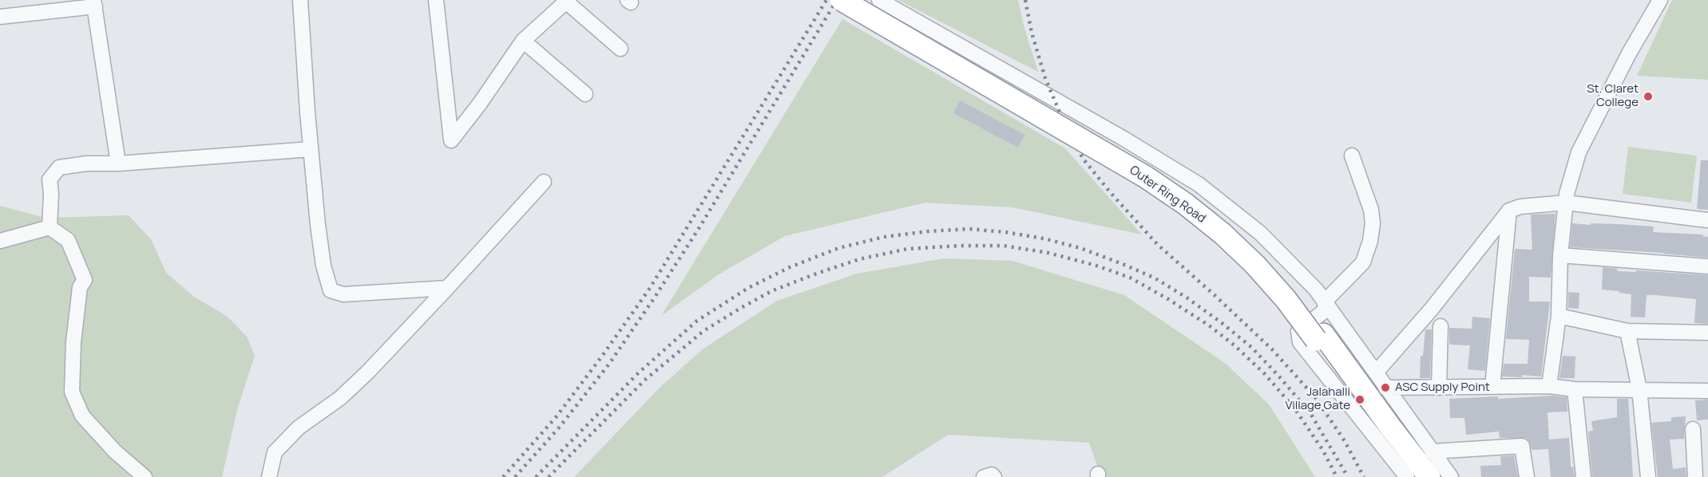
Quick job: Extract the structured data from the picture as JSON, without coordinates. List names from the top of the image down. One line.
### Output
{"streets":{"highway":["Outer Ring Road"]},"places":["St. Claret College","ASC Supply Point","Jalahalli Village Gate"]}
